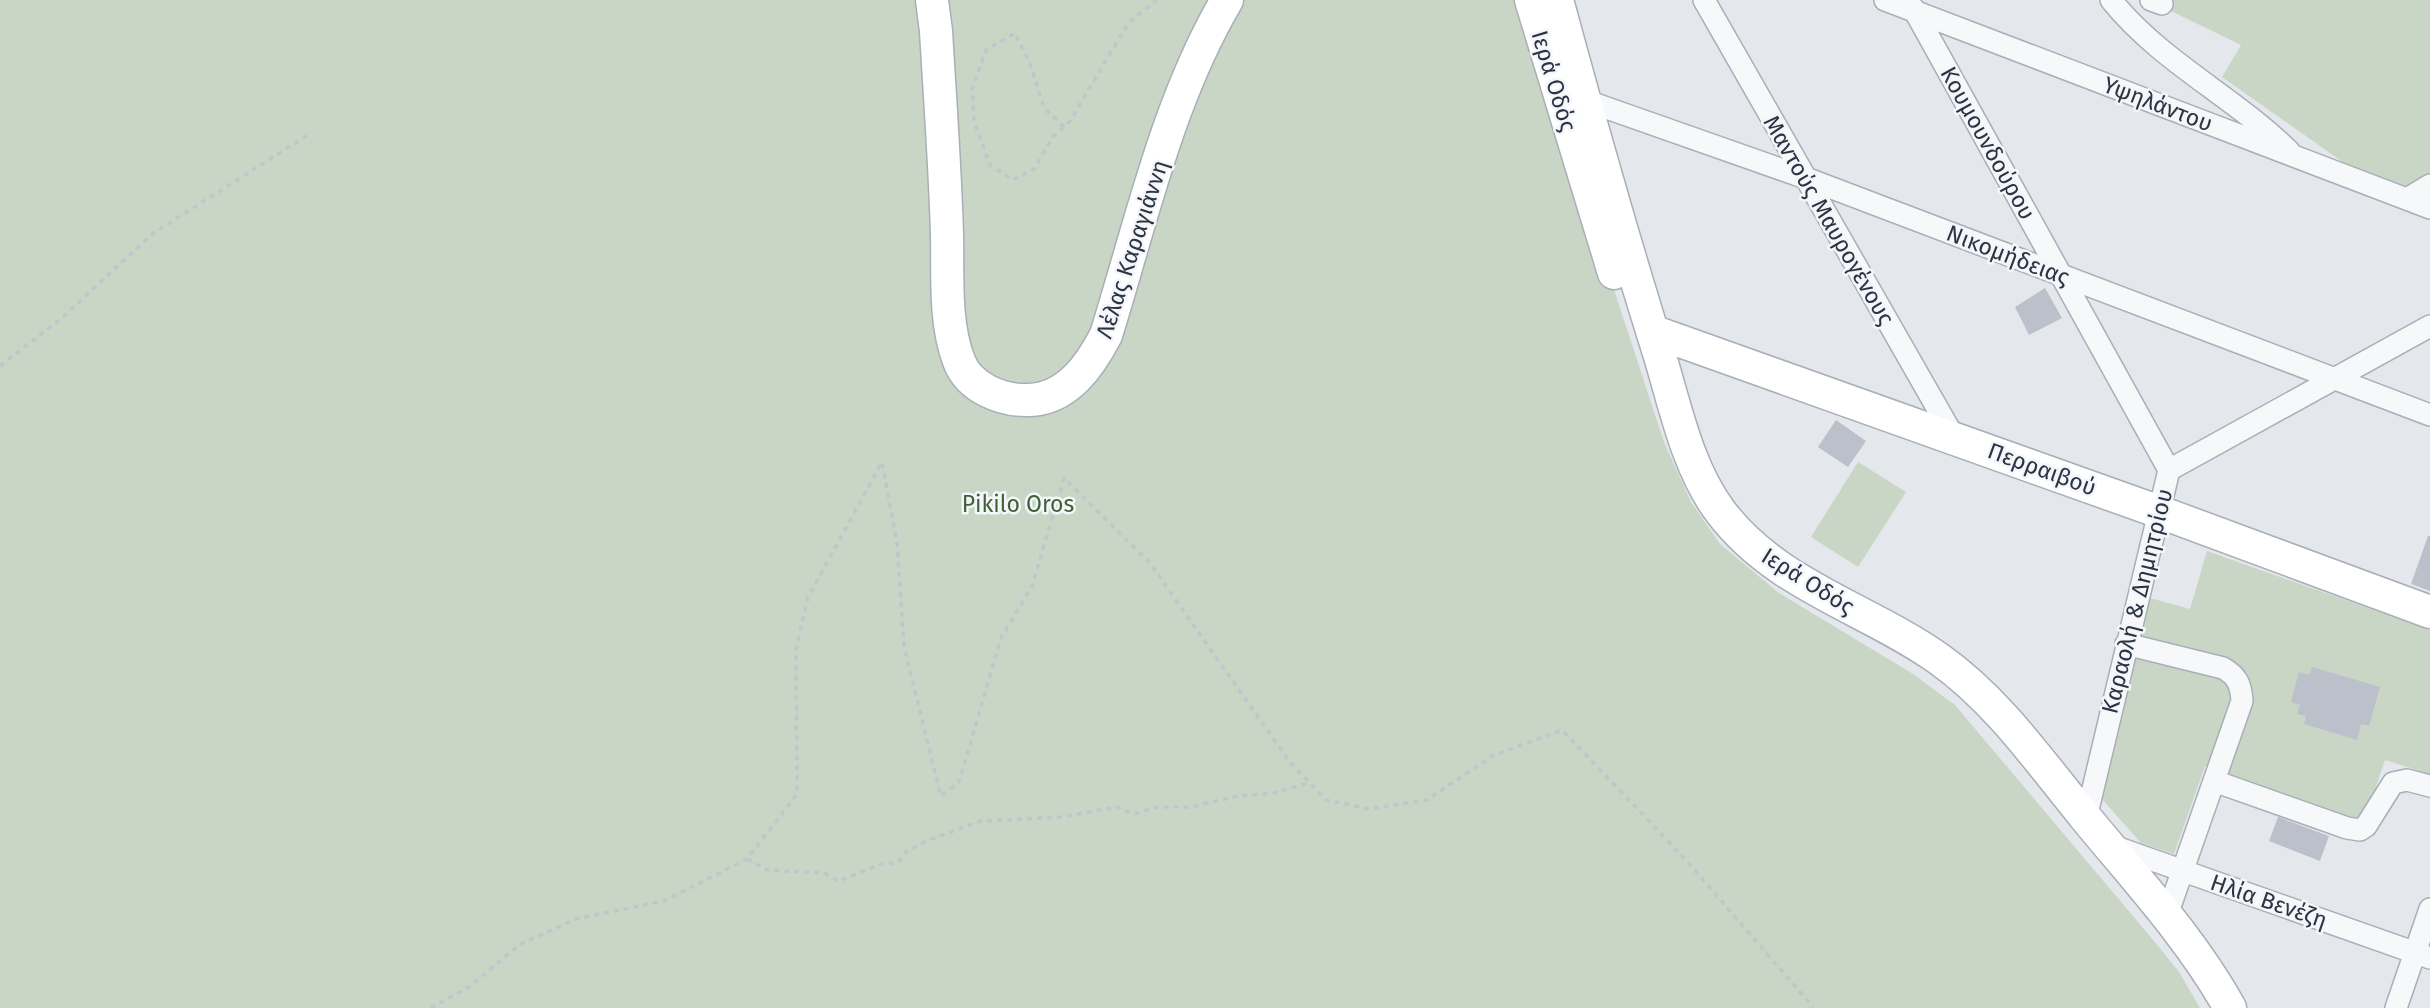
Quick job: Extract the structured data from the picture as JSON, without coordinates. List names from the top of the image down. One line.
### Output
{"streets":{"main road":["Ιερά Οδός","Λέλας Καραγιάννη","Περραιβού"],"street":["Υψηλάντου","Κουμουνδούρου","Μαντούς Μαυρογένους","Νικομήδειας","Καραολή & Δημητρίου","Ηλία Βενέζη"]},"crossings":[["Ιερά Οδός","Νικομήδειας"],["Ιερά Οδός","Περραιβού"],["Ιερά Οδός","Καραολή & Δημητρίου"],["Ιερά Οδός","Ηλία Βενέζη"],["Υψηλάντου","Κουμουνδούρου"],["Κουμουνδούρου","Νικομήδειας"],["Κουμουνδούρου","Καραολή & Δημητρίου"],["Μαντούς Μαυρογένους","Νικομήδειας"],["Μαντούς Μαυρογένους","Περραιβού"],["Νικομήδειας","Καραολή & Δημητρίου"],["Περραιβού","Καραολή & Δημητρίου"]],"parks":["Pikilo Oros"]}
